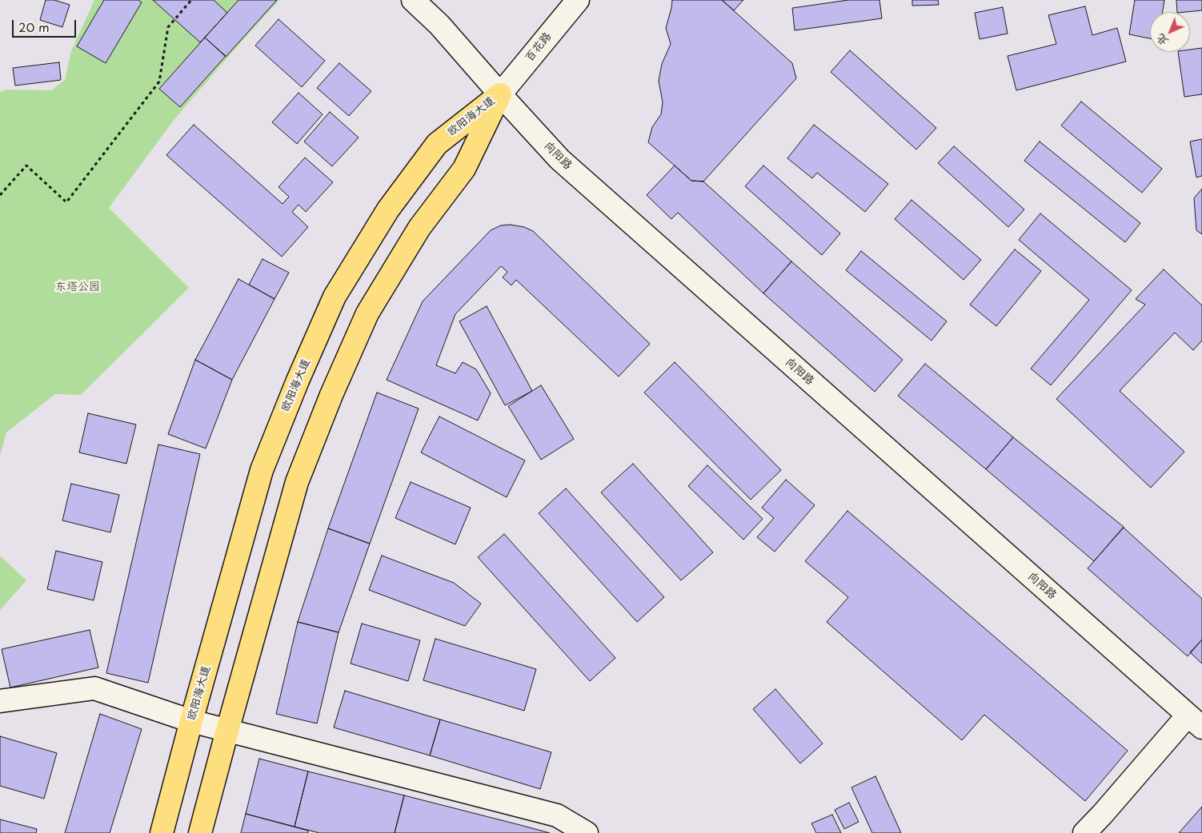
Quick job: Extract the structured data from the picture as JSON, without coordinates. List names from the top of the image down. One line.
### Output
{"streets":{"main road":["百花路","欧阳海大道","向阳路"]},"crossings":[["百花路","欧阳海大道"],["百花路","向阳路"],["欧阳海大道","向阳路"]],"parks":["东塔公园"],"scale_bar":"20 m","north":"bottom left"}
